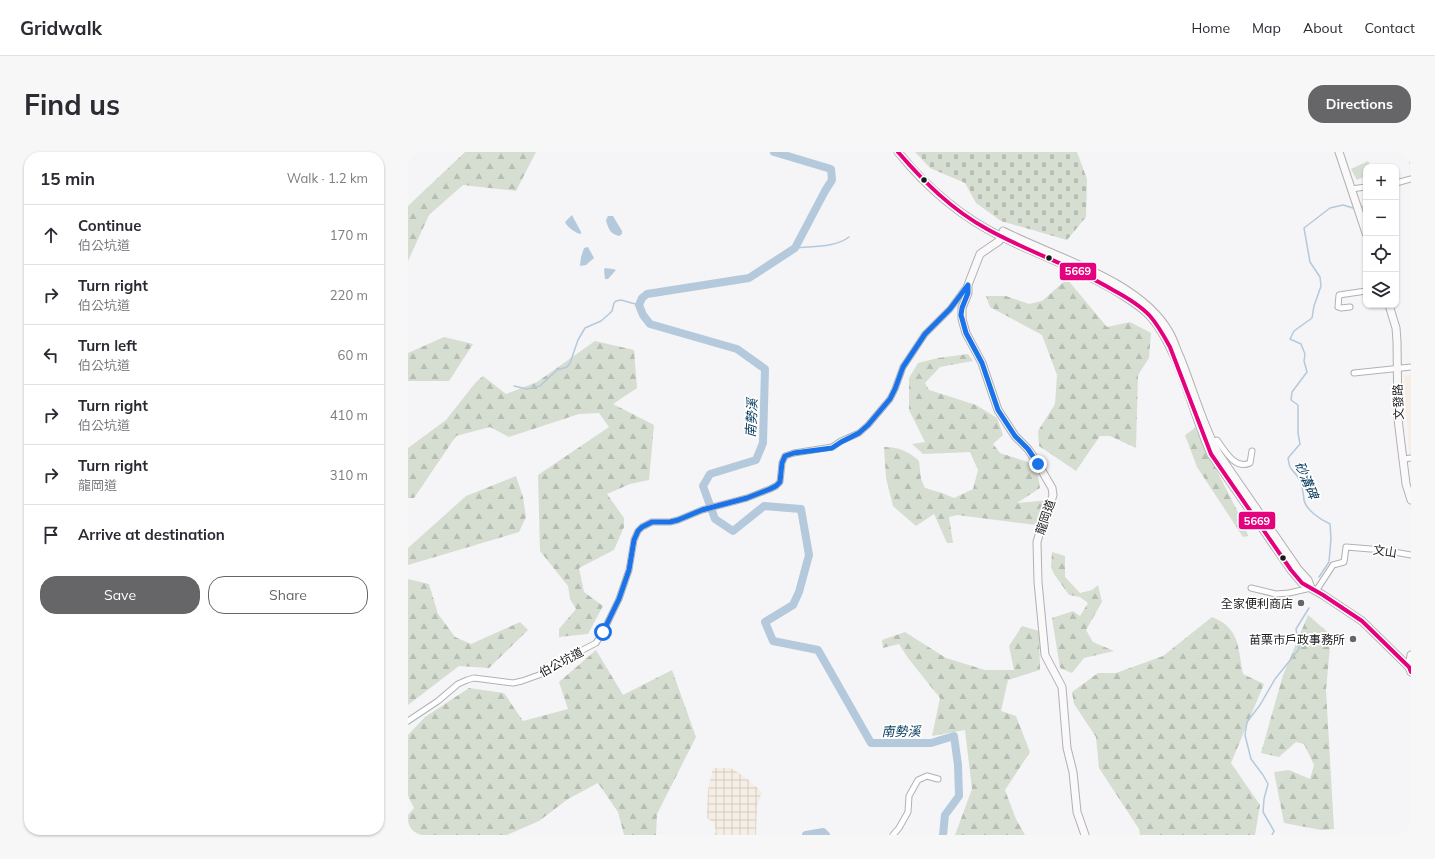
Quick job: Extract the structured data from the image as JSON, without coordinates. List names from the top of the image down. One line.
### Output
{"streets":{"street":["文發路","龍岡道","文山","伯公坑道"]},"crossings":[["龍岡道","伯公坑道"]],"water":["南勢溪","砂溝碑"],"places":["全家便利商店","苗栗市戶政事務所"],"lines":["transit line 5669"],"page":{"header":"Gridwalk","nav":["Home","Map","About","Contact"],"buttons":["Directions",["Save","Share"]],"title":"Find us","heading":["15 min","Walk · 1.2 km"],"map_buttons":["+","−"],"list":[["Continue","伯公坑道","170 m"],["Turn right","伯公坑道","220 m"],["Turn left","伯公坑道","60 m"],["Turn right","伯公坑道","410 m"],["Turn right","龍岡道","310 m"],"Arrive at destination"]}}
